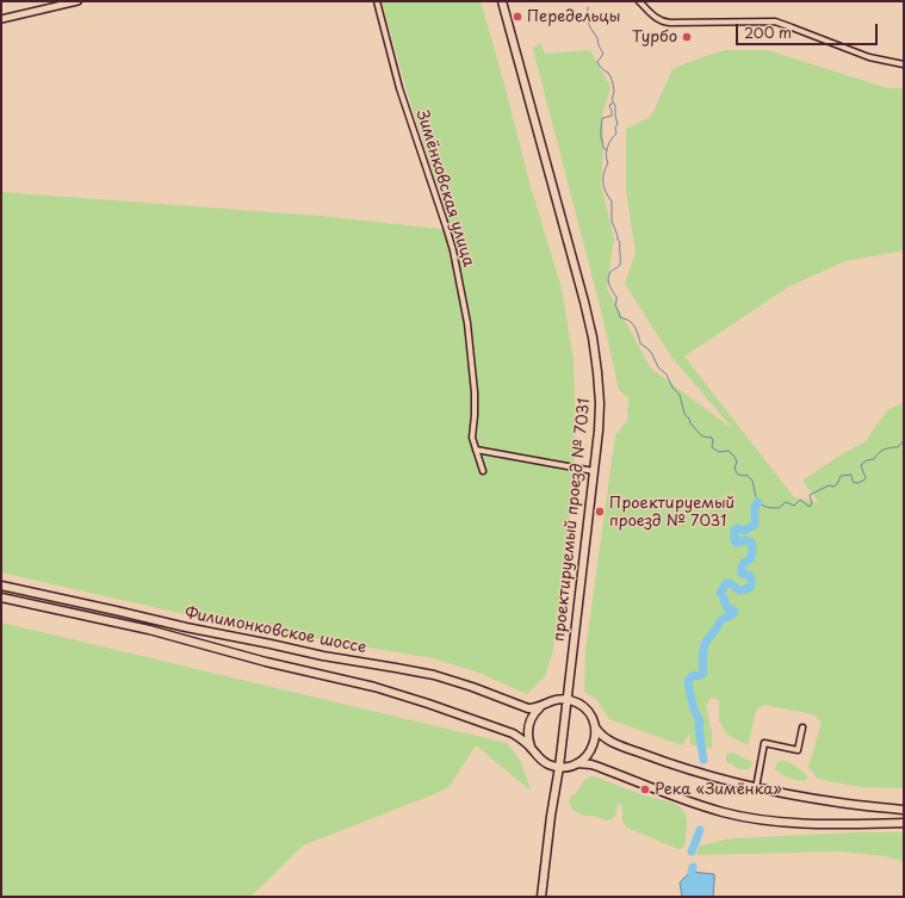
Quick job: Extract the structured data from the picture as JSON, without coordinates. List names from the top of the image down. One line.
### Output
{"streets":{"main road":["проектируемый проезд № 7031","Филимонковское шоссе"],"street":["Зимёнковская улица"]},"crossings":[["проектируемый проезд № 7031","Филимонковское шоссе"]],"places":["Передельцы","Турбо","Проектируемый проезд № 7031","Река «Зимёнка»"],"scale_bar":"200 m"}
